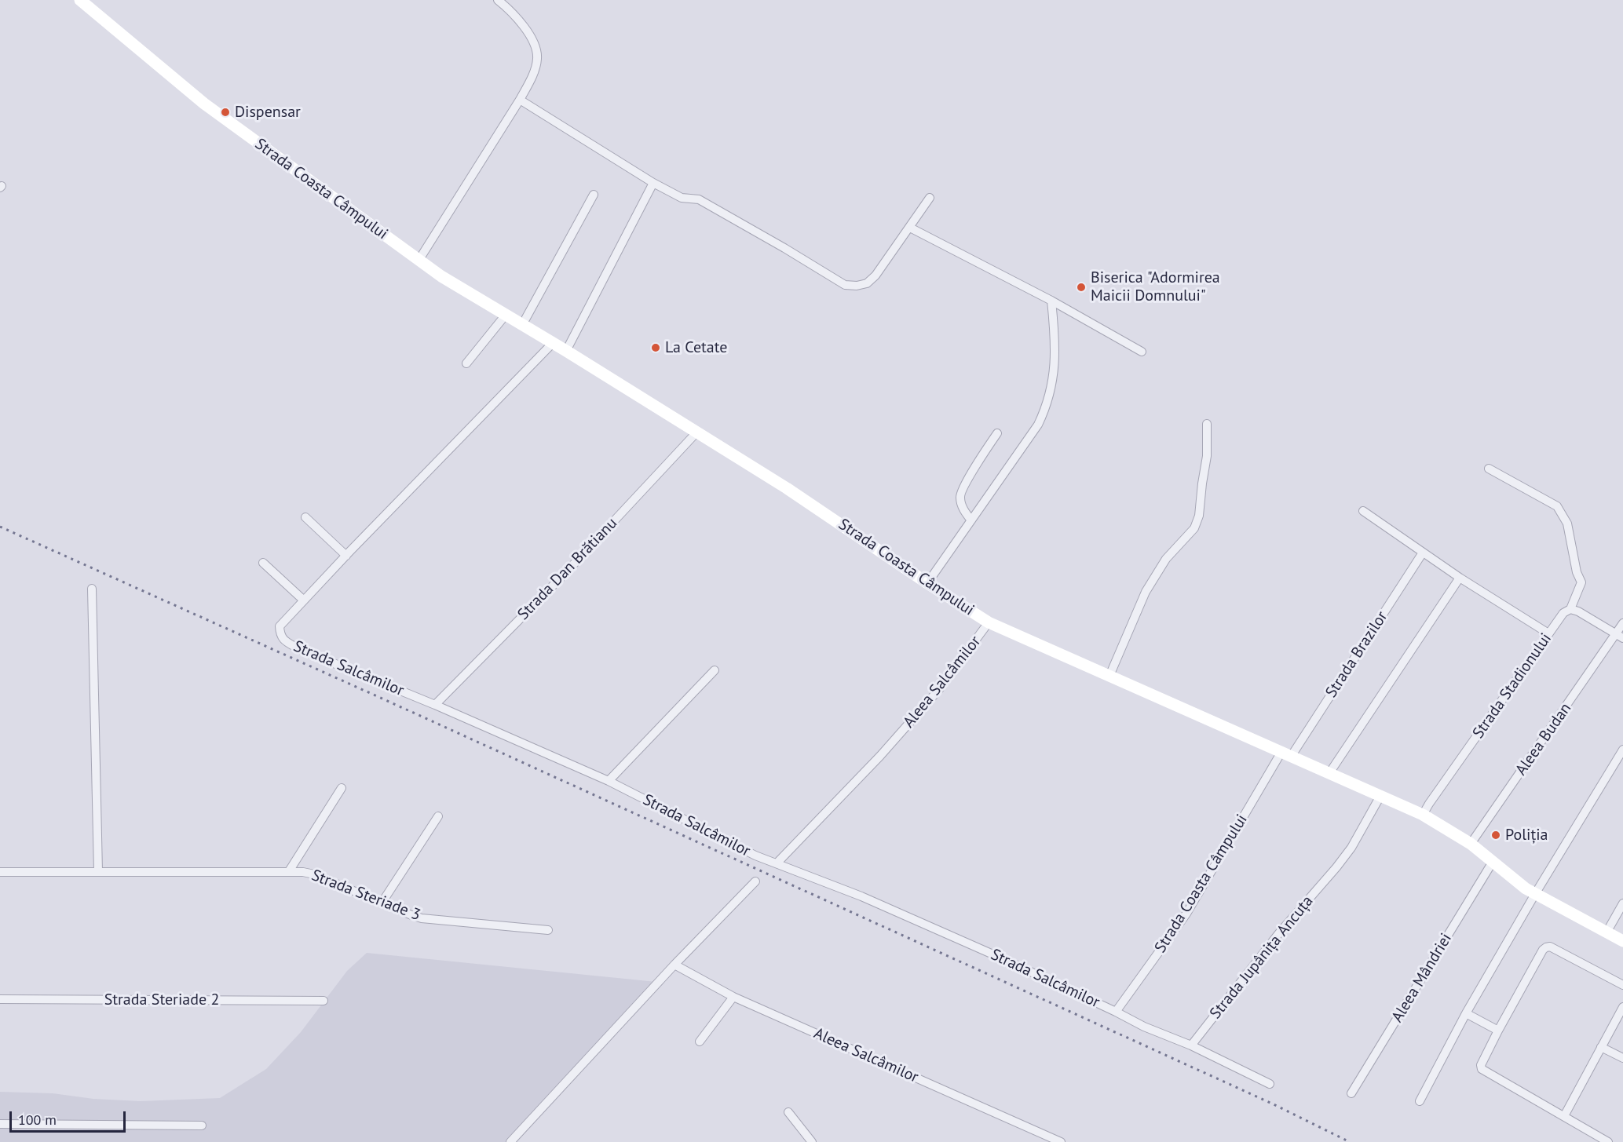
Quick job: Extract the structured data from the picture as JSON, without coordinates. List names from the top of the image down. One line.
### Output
{"streets":{"street":["Strada Coasta Câmpului","Strada Dan Brătianu","Strada Brazilor","Strada Salcâmilor","Aleea Salcâmilor","Strada Stadionului","Aleea Budan","Strada Steriade 3","Strada Jupânița Ancuța","Aleea Mândriei","Strada Steriade 2"]},"crossings":[["Strada Coasta Câmpului","Strada Dan Brătianu"],["Strada Coasta Câmpului","Strada Brazilor"],["Strada Coasta Câmpului","Strada Salcâmilor"],["Strada Coasta Câmpului","Aleea Salcâmilor"],["Strada Coasta Câmpului","Strada Stadionului"],["Strada Coasta Câmpului","Aleea Budan"],["Strada Coasta Câmpului","Strada Jupânița Ancuța"],["Strada Coasta Câmpului","Aleea Mândriei"],["Strada Dan Brătianu","Strada Salcâmilor"],["Strada Salcâmilor","Aleea Salcâmilor"],["Strada Salcâmilor","Strada Jupânița Ancuța"]],"places":["Dispensar","Biserica \"Adormirea Maicii Domnului\"","La Cetate","Poliția"],"scale_bar":"100 m"}
